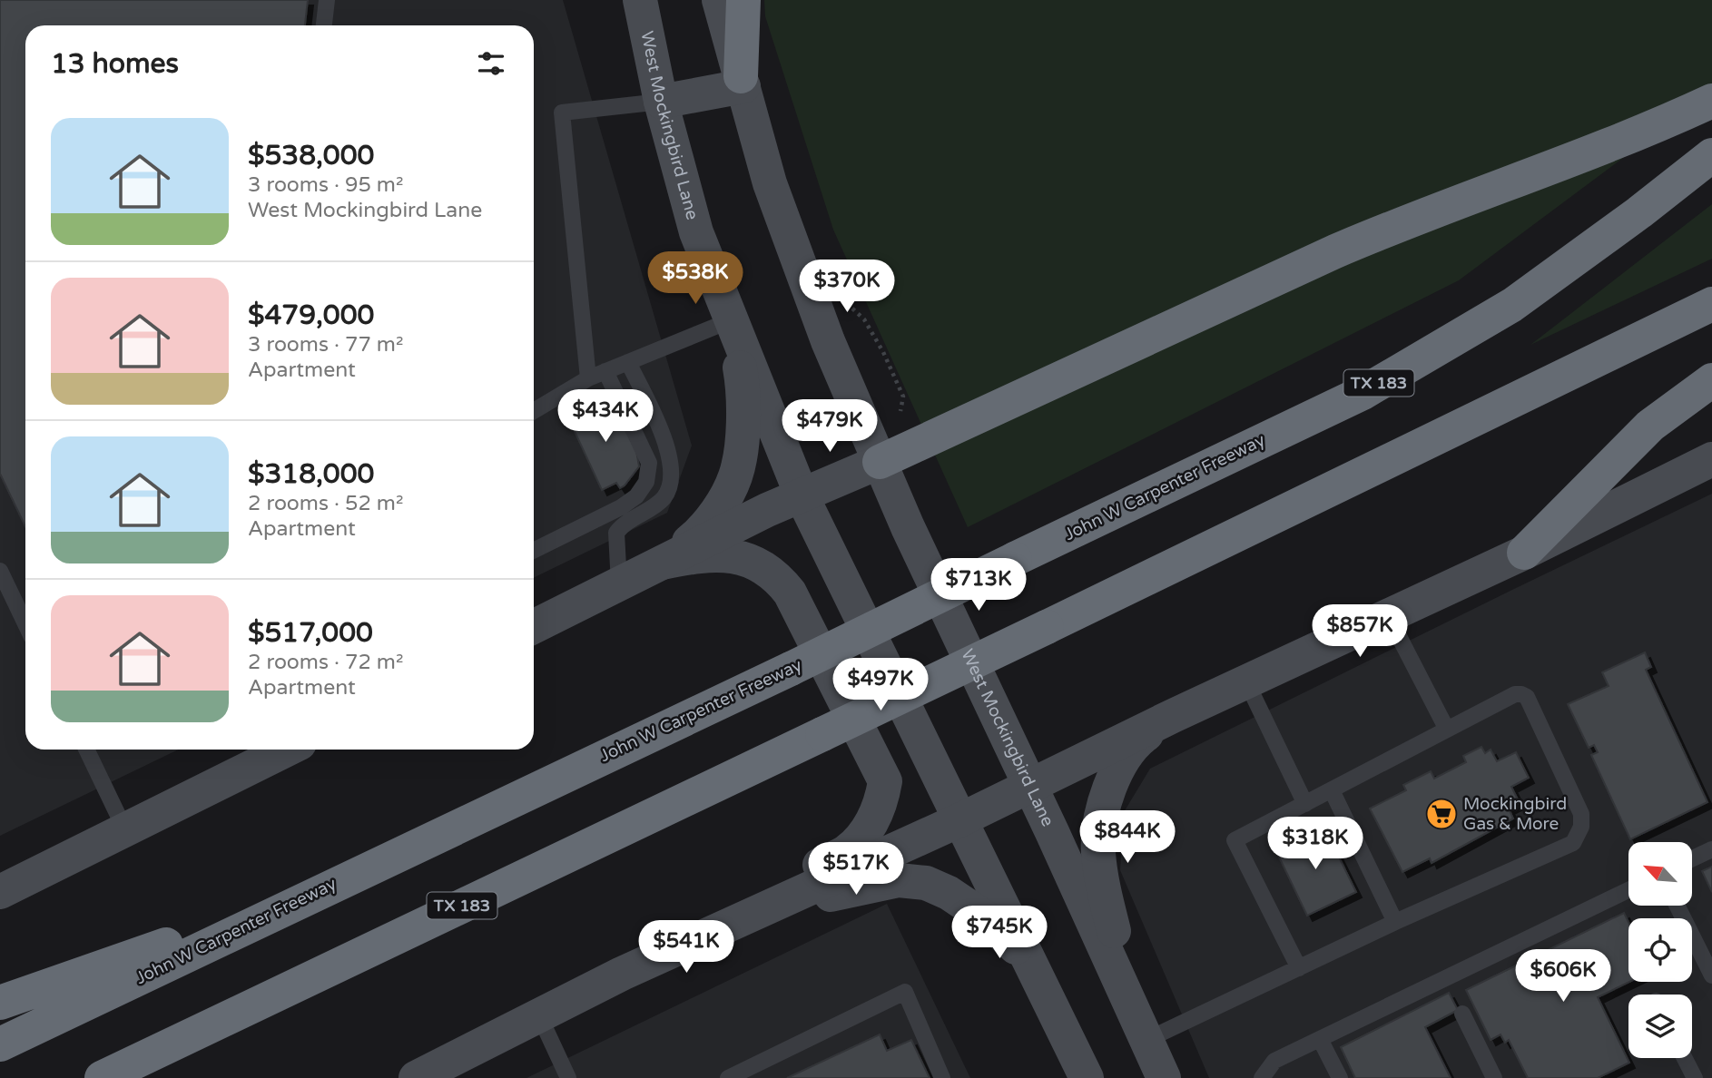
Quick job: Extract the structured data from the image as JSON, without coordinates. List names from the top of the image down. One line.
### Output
{"streets":{"highway":["TX 183","John W Carpenter Freeway"],"main road":["West Mockingbird Lane"]},"places":{"supermarket":["Mockingbird Gas & More"]},"north":"top left","page":{"heading":"13 homes","list":[{"name":"$538,000","note":"3 rooms · 95 m² · West Mockingbird Lane"},{"name":"$479,000","note":"3 rooms · 77 m² · Apartment"},{"name":"$318,000","note":"2 rooms · 52 m² · Apartment"},{"name":"$517,000","note":"2 rooms · 72 m² · Apartment"}],"price":["$538K","$370K","$434K","$479K","$713K","$857K","$497K","$844K","$318K","$517K","$745K","$541K","$606K"]}}
